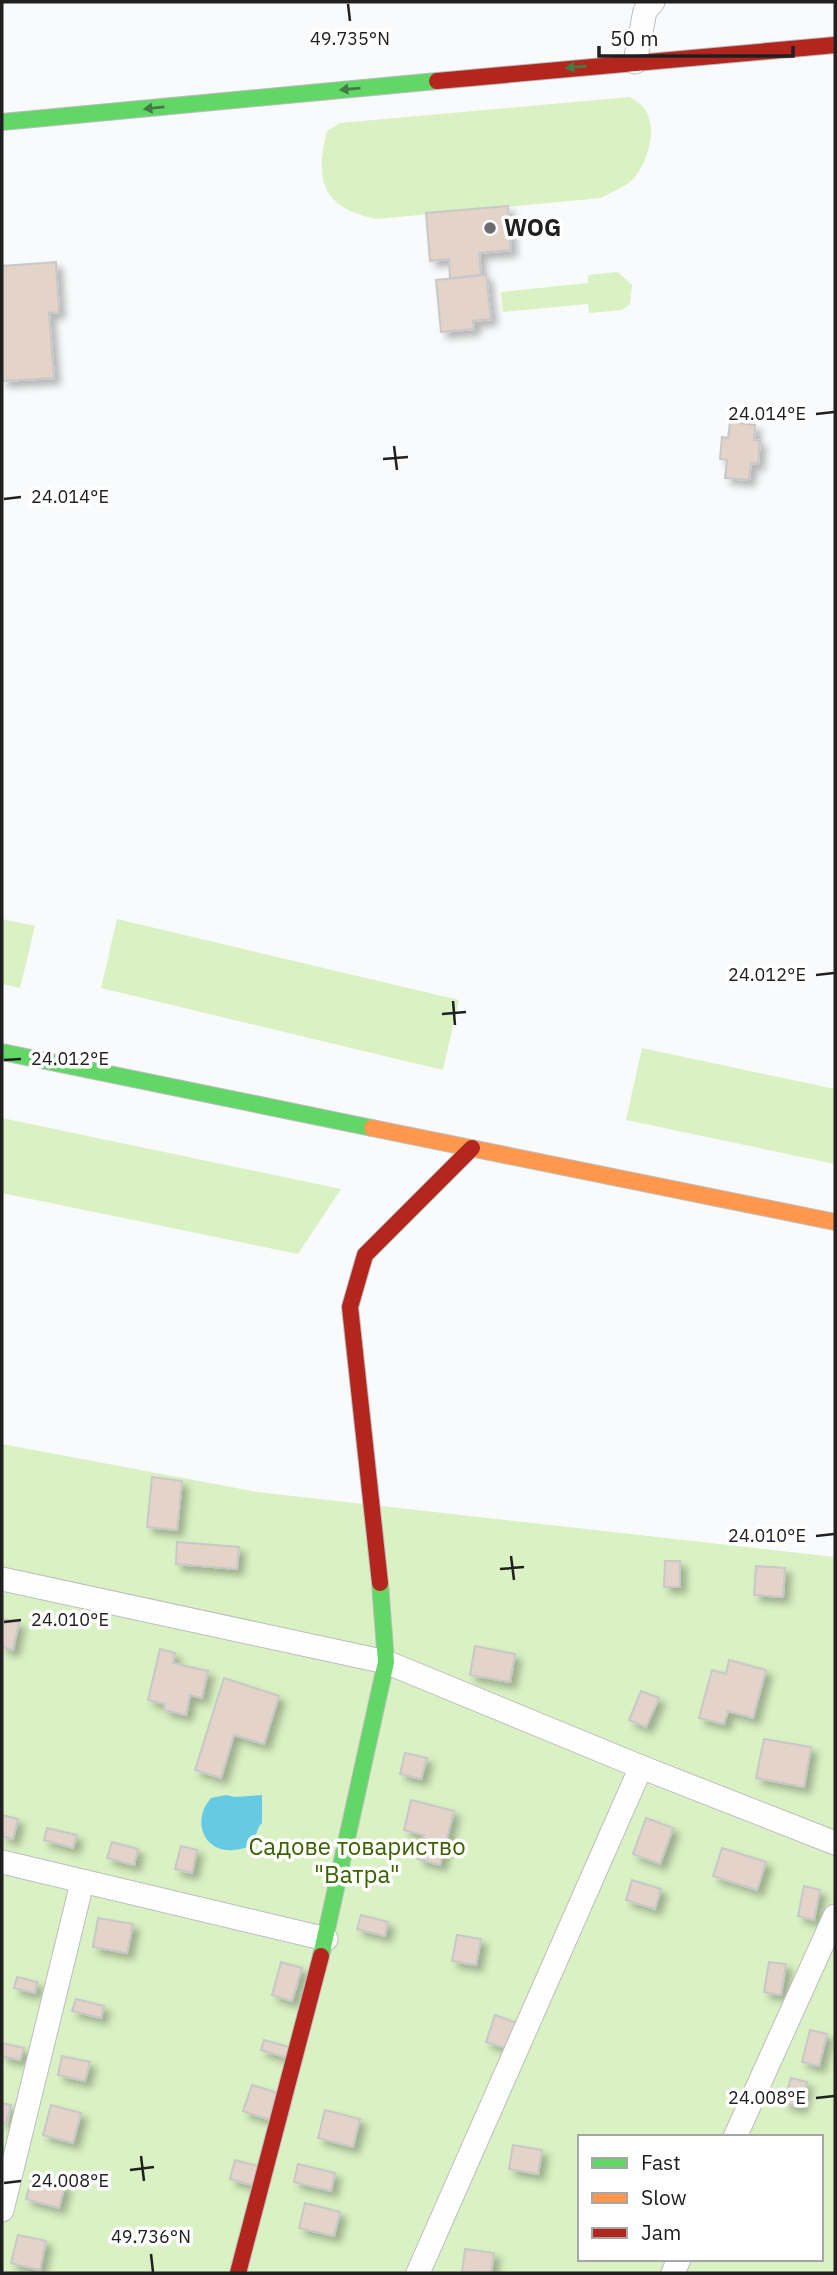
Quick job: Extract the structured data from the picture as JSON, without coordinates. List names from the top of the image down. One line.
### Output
{"parks":["Садове товариство \"Ватра\""],"places":["WOG"],"legend":["Fast","Slow","Jam"],"scale_bar":"50 m","coordinates":["49.735°N","24.014°E","24.012°E","24.010°E","24.008°E","49.736°N"]}
